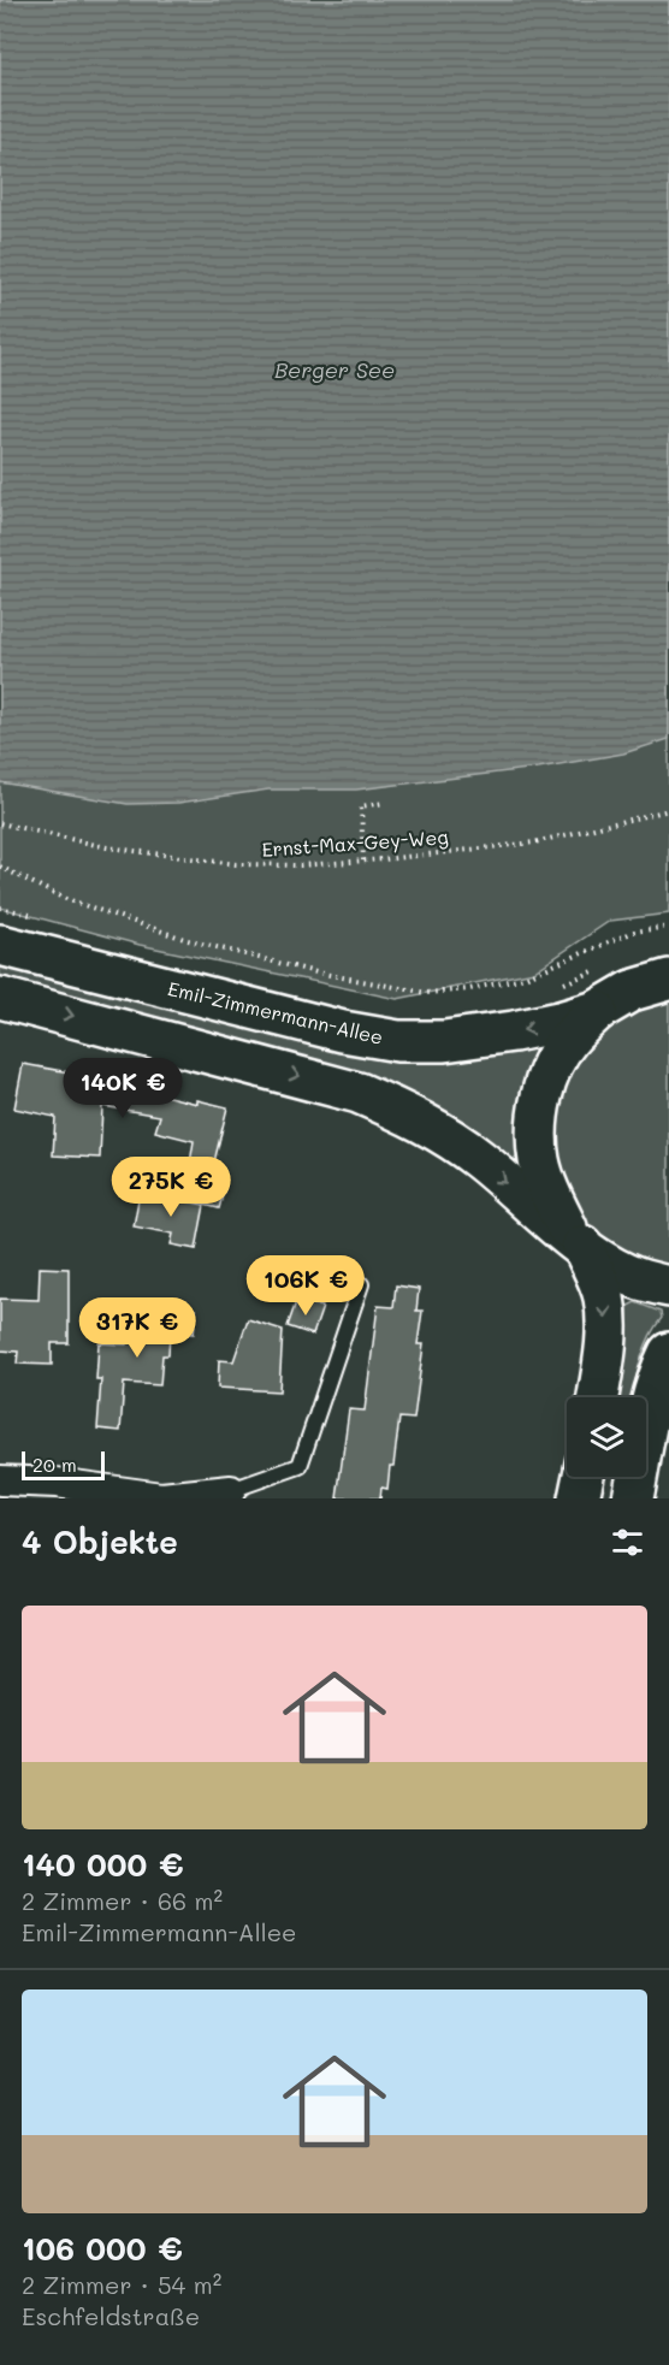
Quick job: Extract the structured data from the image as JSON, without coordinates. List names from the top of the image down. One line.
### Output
{"streets":{"main road":["Emil-Zimmermann-Allee"],"path":["Ernst-Max-Gey-Weg"]},"water":["Berger See"],"scale_bar":"20 m","page":{"price":["140K €","275K €","106K €","317K €"],"scale":"20 m","heading":"4 Objekte","list":[{"name":"140 000 €","note":"2 Zimmer · 66 m² · Emil-Zimmermann-Allee"},{"name":"106 000 €","note":"2 Zimmer · 54 m² · Eschfeldstraße"}]}}
